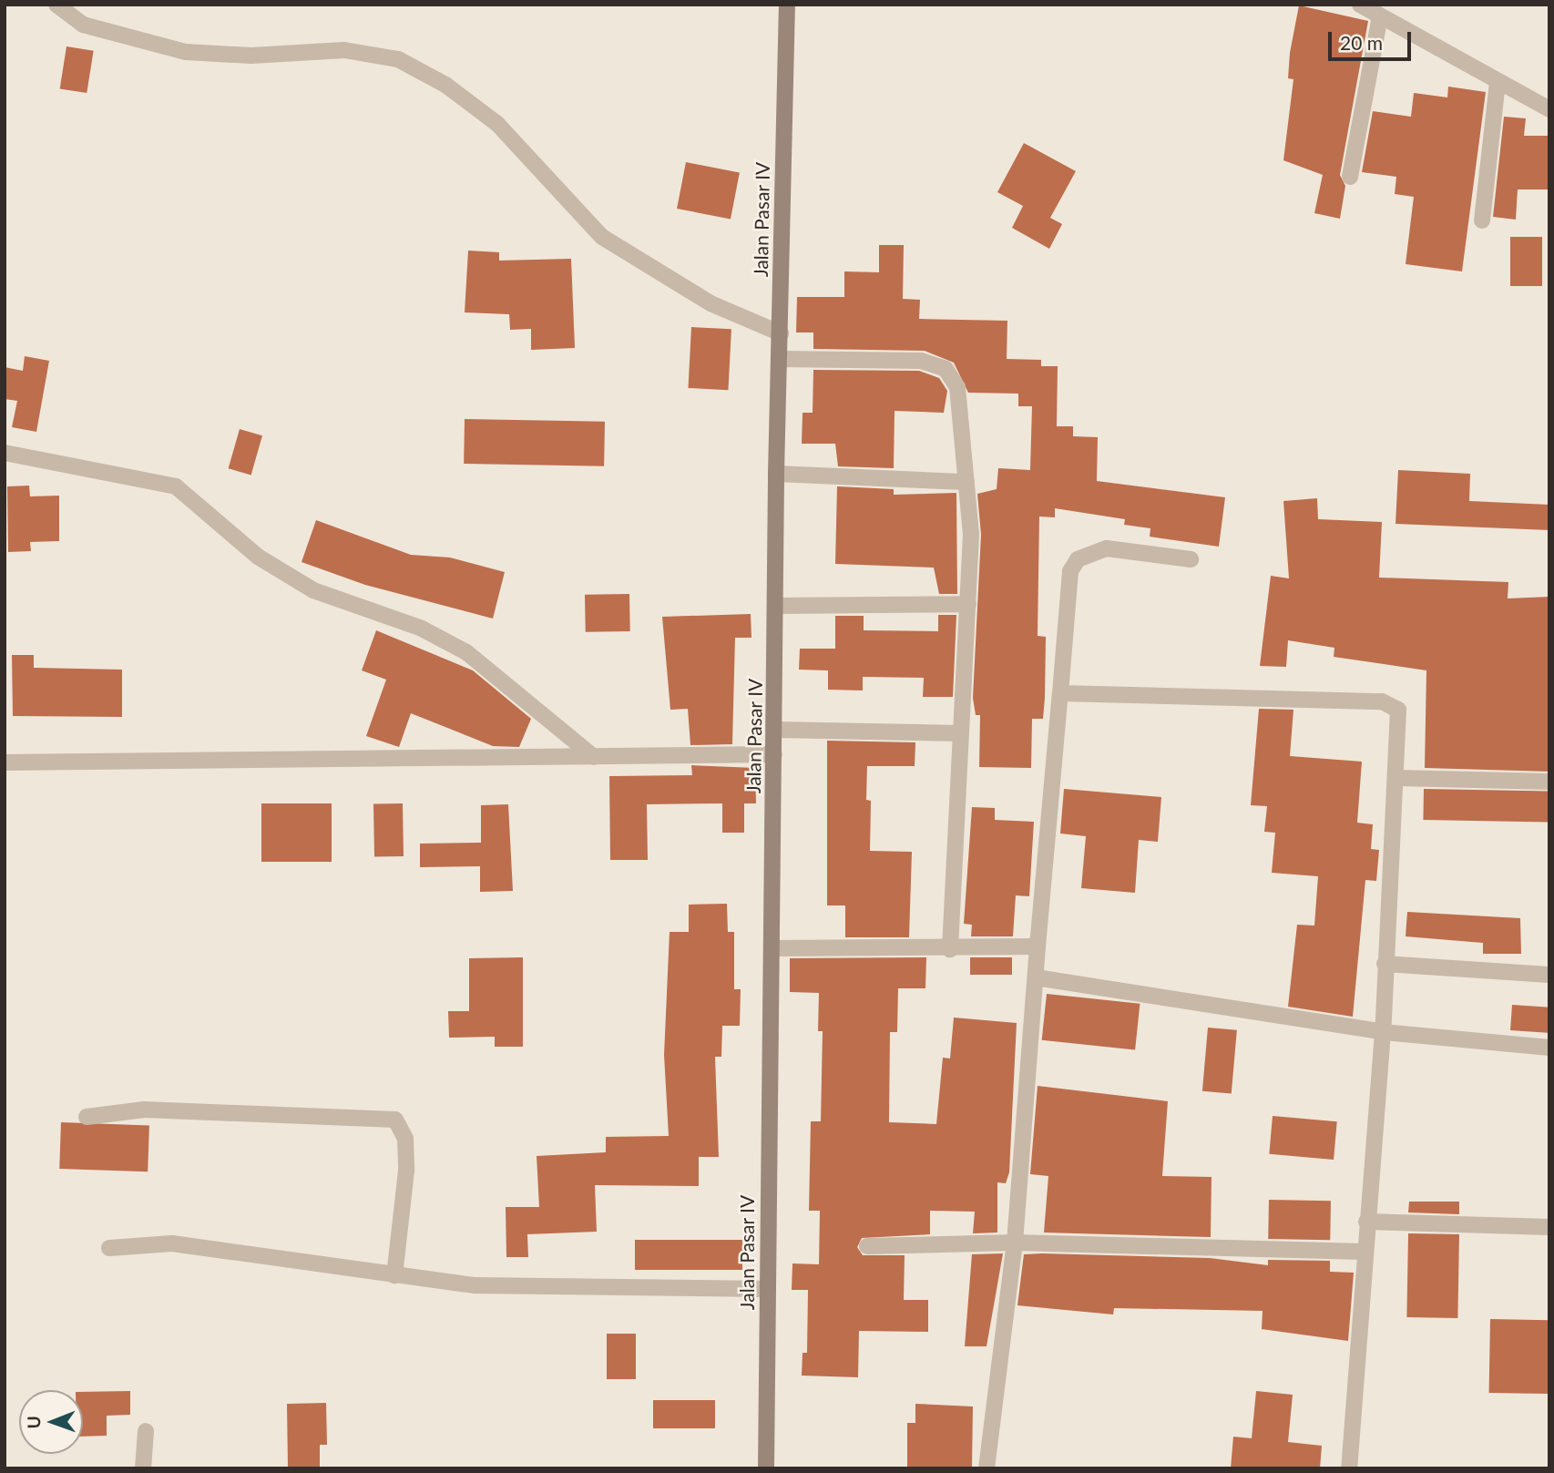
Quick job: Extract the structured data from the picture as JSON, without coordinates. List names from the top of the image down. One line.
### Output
{"streets":{"street":["Jalan Pasar IV"]},"scale_bar":"20 m","north":"left"}
